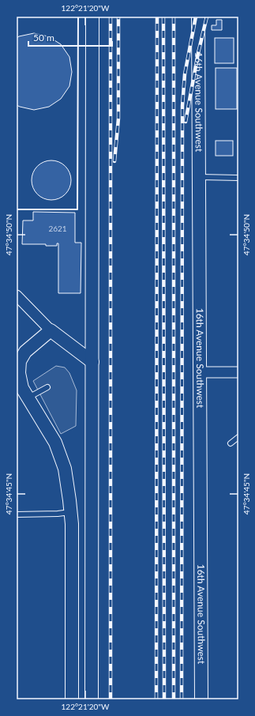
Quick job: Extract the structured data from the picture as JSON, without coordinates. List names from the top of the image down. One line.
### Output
{"streets":{"street":["16th Avenue Southwest"]},"house_numbers":["2621"],"scale_bar":"50 m","coordinates":["122°21'20\"W","47°34'50\"N","47°34'45\"N"]}
